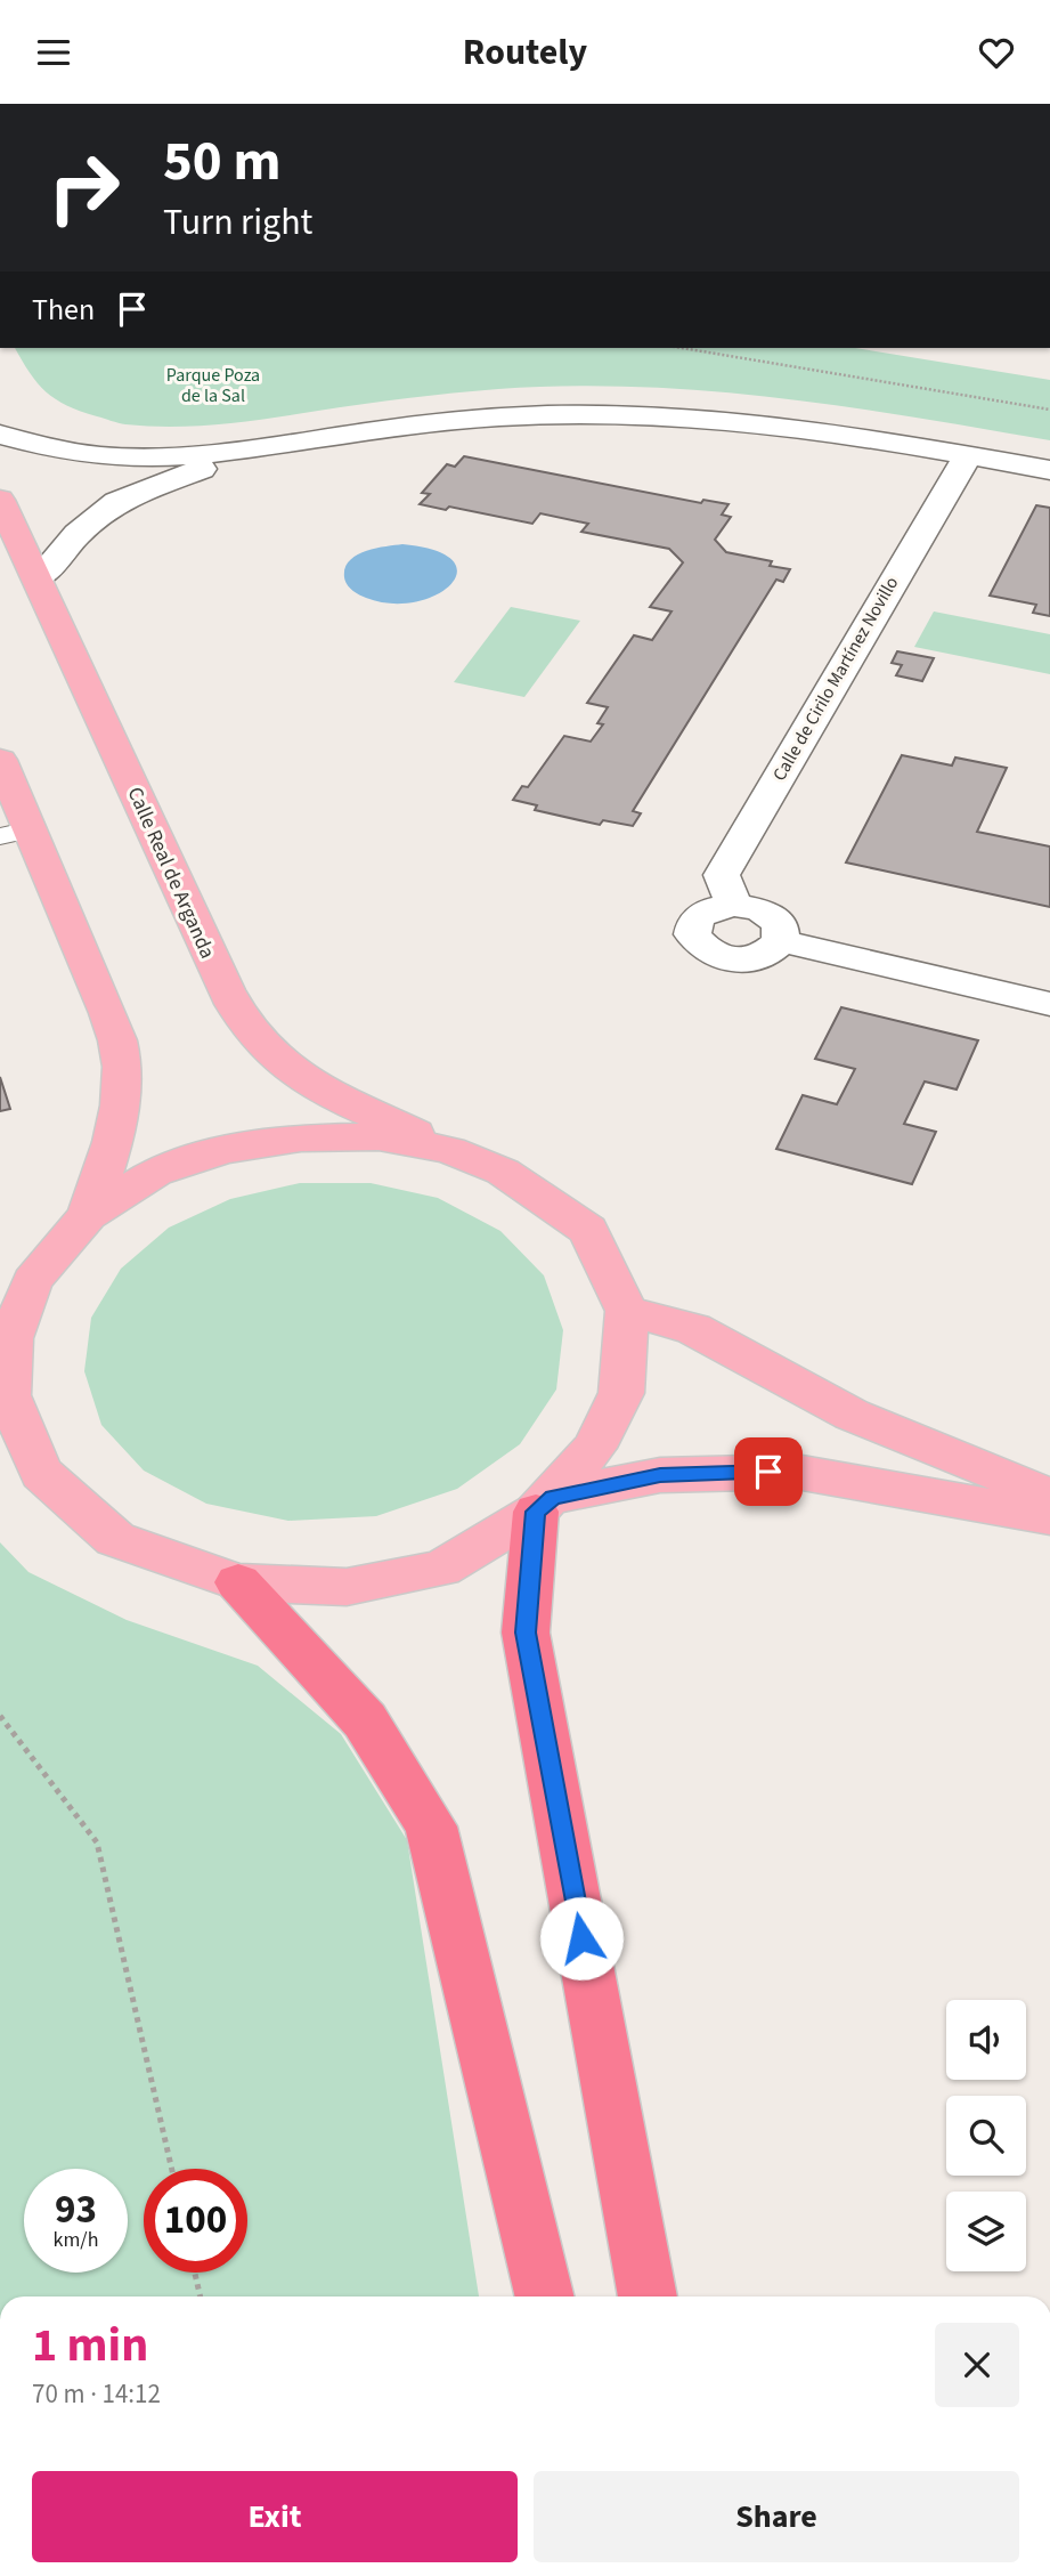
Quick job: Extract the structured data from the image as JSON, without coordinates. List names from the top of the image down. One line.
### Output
{"streets":{"main road":["Calle Real de Arganda"],"street":["Calle de Cirilo Martínez Novillo"]},"parks":["Parque Poza de la Sal"],"page":{"header":"Routely","turn":["50 m","Turn right"],"then":"Then","speed":"93 km/h","limit":"100","heading":["1 min","70 m · 14:12"],"buttons":["Exit","Share"]}}
